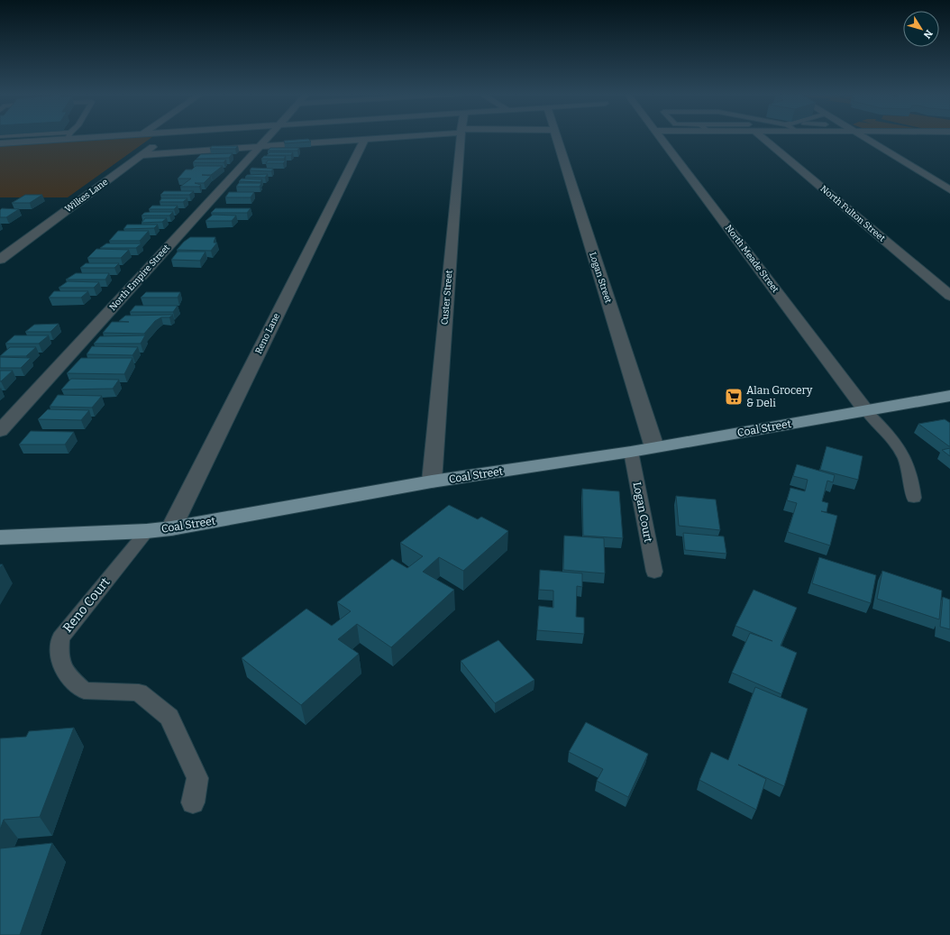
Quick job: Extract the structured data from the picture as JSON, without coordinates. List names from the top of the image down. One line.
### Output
{"streets":{"main road":["Coal Street"],"street":["Wilkes Lane","North Fulton Street","North Meade Street","North Empire Street","Logan Street","Custer Street","Reno Lane"],"lane":["Logan Court","Reno Court"]},"crossings":[["North Meade Street","Coal Street"],["Logan Street","Coal Street"],["Custer Street","Coal Street"],["Reno Lane","Coal Street"],["Coal Street","Logan Court"],["Coal Street","Reno Court"]],"places":{"supermarket":["Alan Grocery & Deli"]},"north":"bottom right"}
